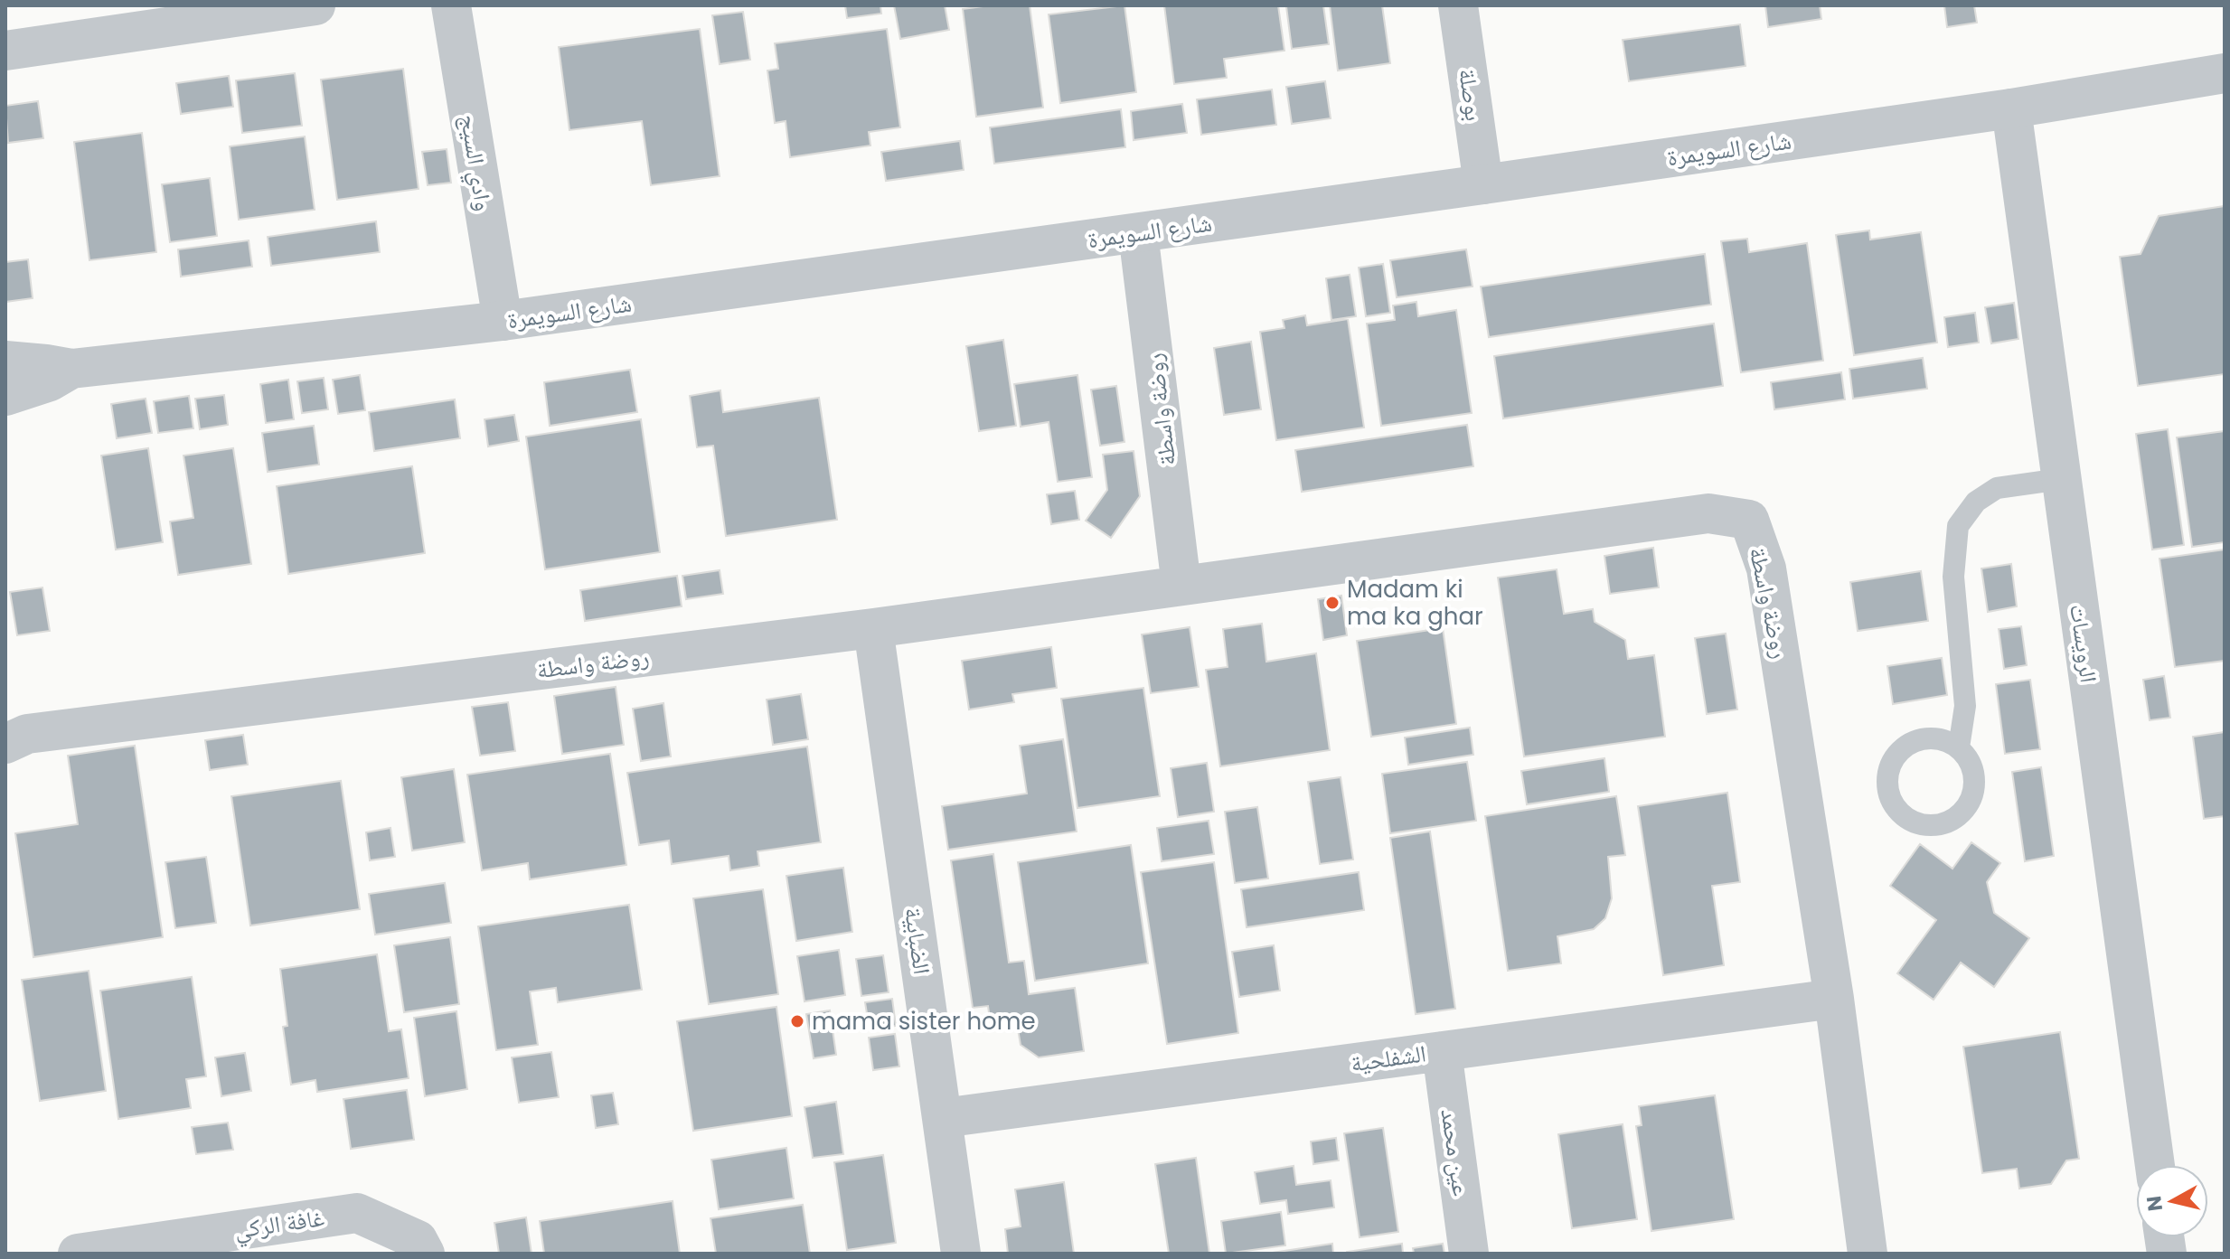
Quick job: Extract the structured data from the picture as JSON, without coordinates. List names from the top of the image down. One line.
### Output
{"streets":{"street":["بوصلة","شارع السويمرة","وادي السيج","روضة واسطة","الرويسات","الضبابية","الشفلحية","عين محمد","غافة الركي"]},"crossings":[["بوصلة","شارع السويمرة"],["شارع السويمرة","وادي السيج"],["شارع السويمرة","روضة واسطة"],["شارع السويمرة","الرويسات"],["روضة واسطة","الضبابية"],["روضة واسطة","الشفلحية"],["الضبابية","الشفلحية"],["الشفلحية","عين محمد"]],"places":["Madam ki ma ka ghar","mama sister home"],"north":"left"}
